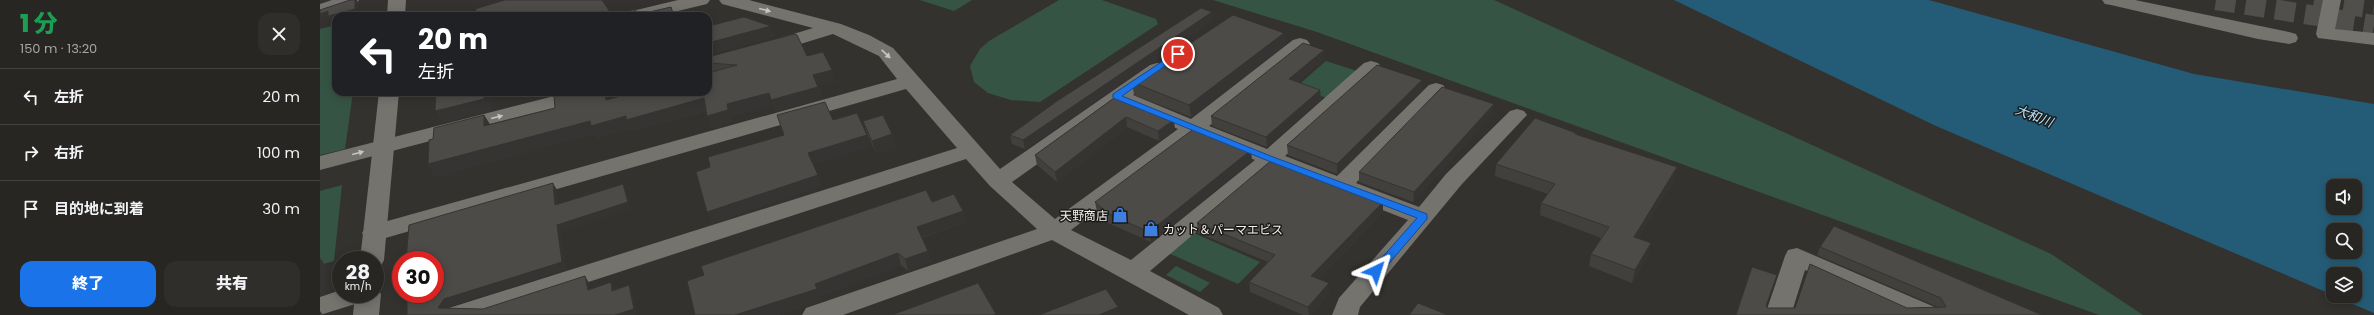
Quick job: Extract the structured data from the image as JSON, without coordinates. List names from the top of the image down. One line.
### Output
{"water":["大和川"],"places":{"shop":["天野商店","カット＆パーマエビス"]},"page":{"heading":["1 分","150 m · 13:20"],"turn":["20 m","左折"],"list":[{"name":"左折","value":"20 m"},{"name":"右折","value":"100 m"},{"name":"目的地に到着","value":"30 m"}],"speed":"28 km/h","limit":"30","buttons":["終了","共有"]}}
